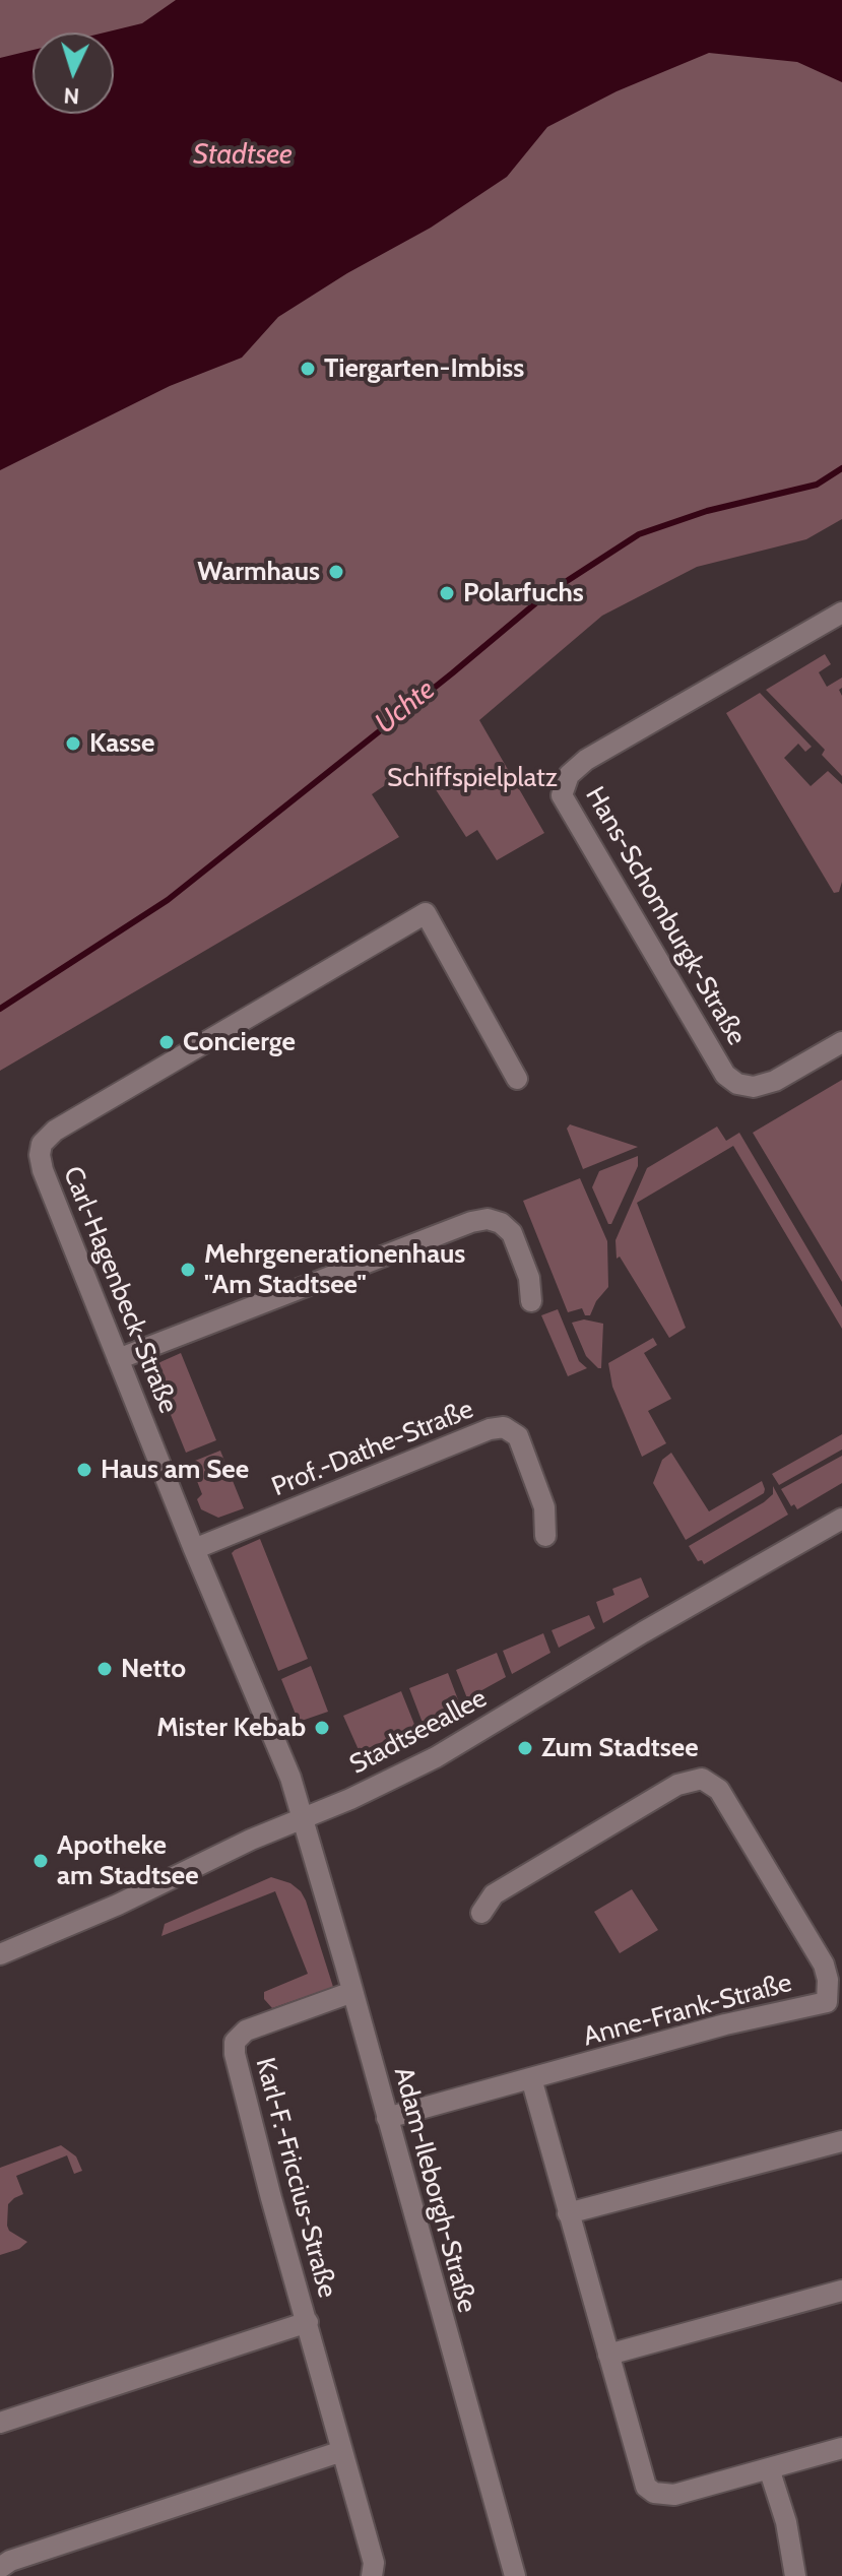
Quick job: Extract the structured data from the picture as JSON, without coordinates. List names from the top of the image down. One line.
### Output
{"streets":{"street":["Hans-Schomburgk-Straße","Carl-Hagenbeck-Straße","Prof.-Dathe-Straße","Stadtseeallee","Anne-Frank-Straße","Karl-F.-Friccius-Straße","Adam-Ileborgh-Straße"]},"crossings":[["Carl-Hagenbeck-Straße","Prof.-Dathe-Straße"],["Carl-Hagenbeck-Straße","Stadtseeallee"],["Carl-Hagenbeck-Straße","Adam-Ileborgh-Straße"],["Stadtseeallee","Adam-Ileborgh-Straße"],["Anne-Frank-Straße","Adam-Ileborgh-Straße"],["Karl-F.-Friccius-Straße","Adam-Ileborgh-Straße"]],"water":["Stadtsee","Uchte"],"parks":["Schiffspielplatz"],"places":["Tiergarten-Imbiss","Warmhaus","Polarfuchs","Kasse","Concierge","Mehrgenerationenhaus \"Am Stadtsee\"","Haus am See","Netto","Mister Kebab","Zum Stadtsee","Apotheke am Stadtsee"],"north":"bottom"}
